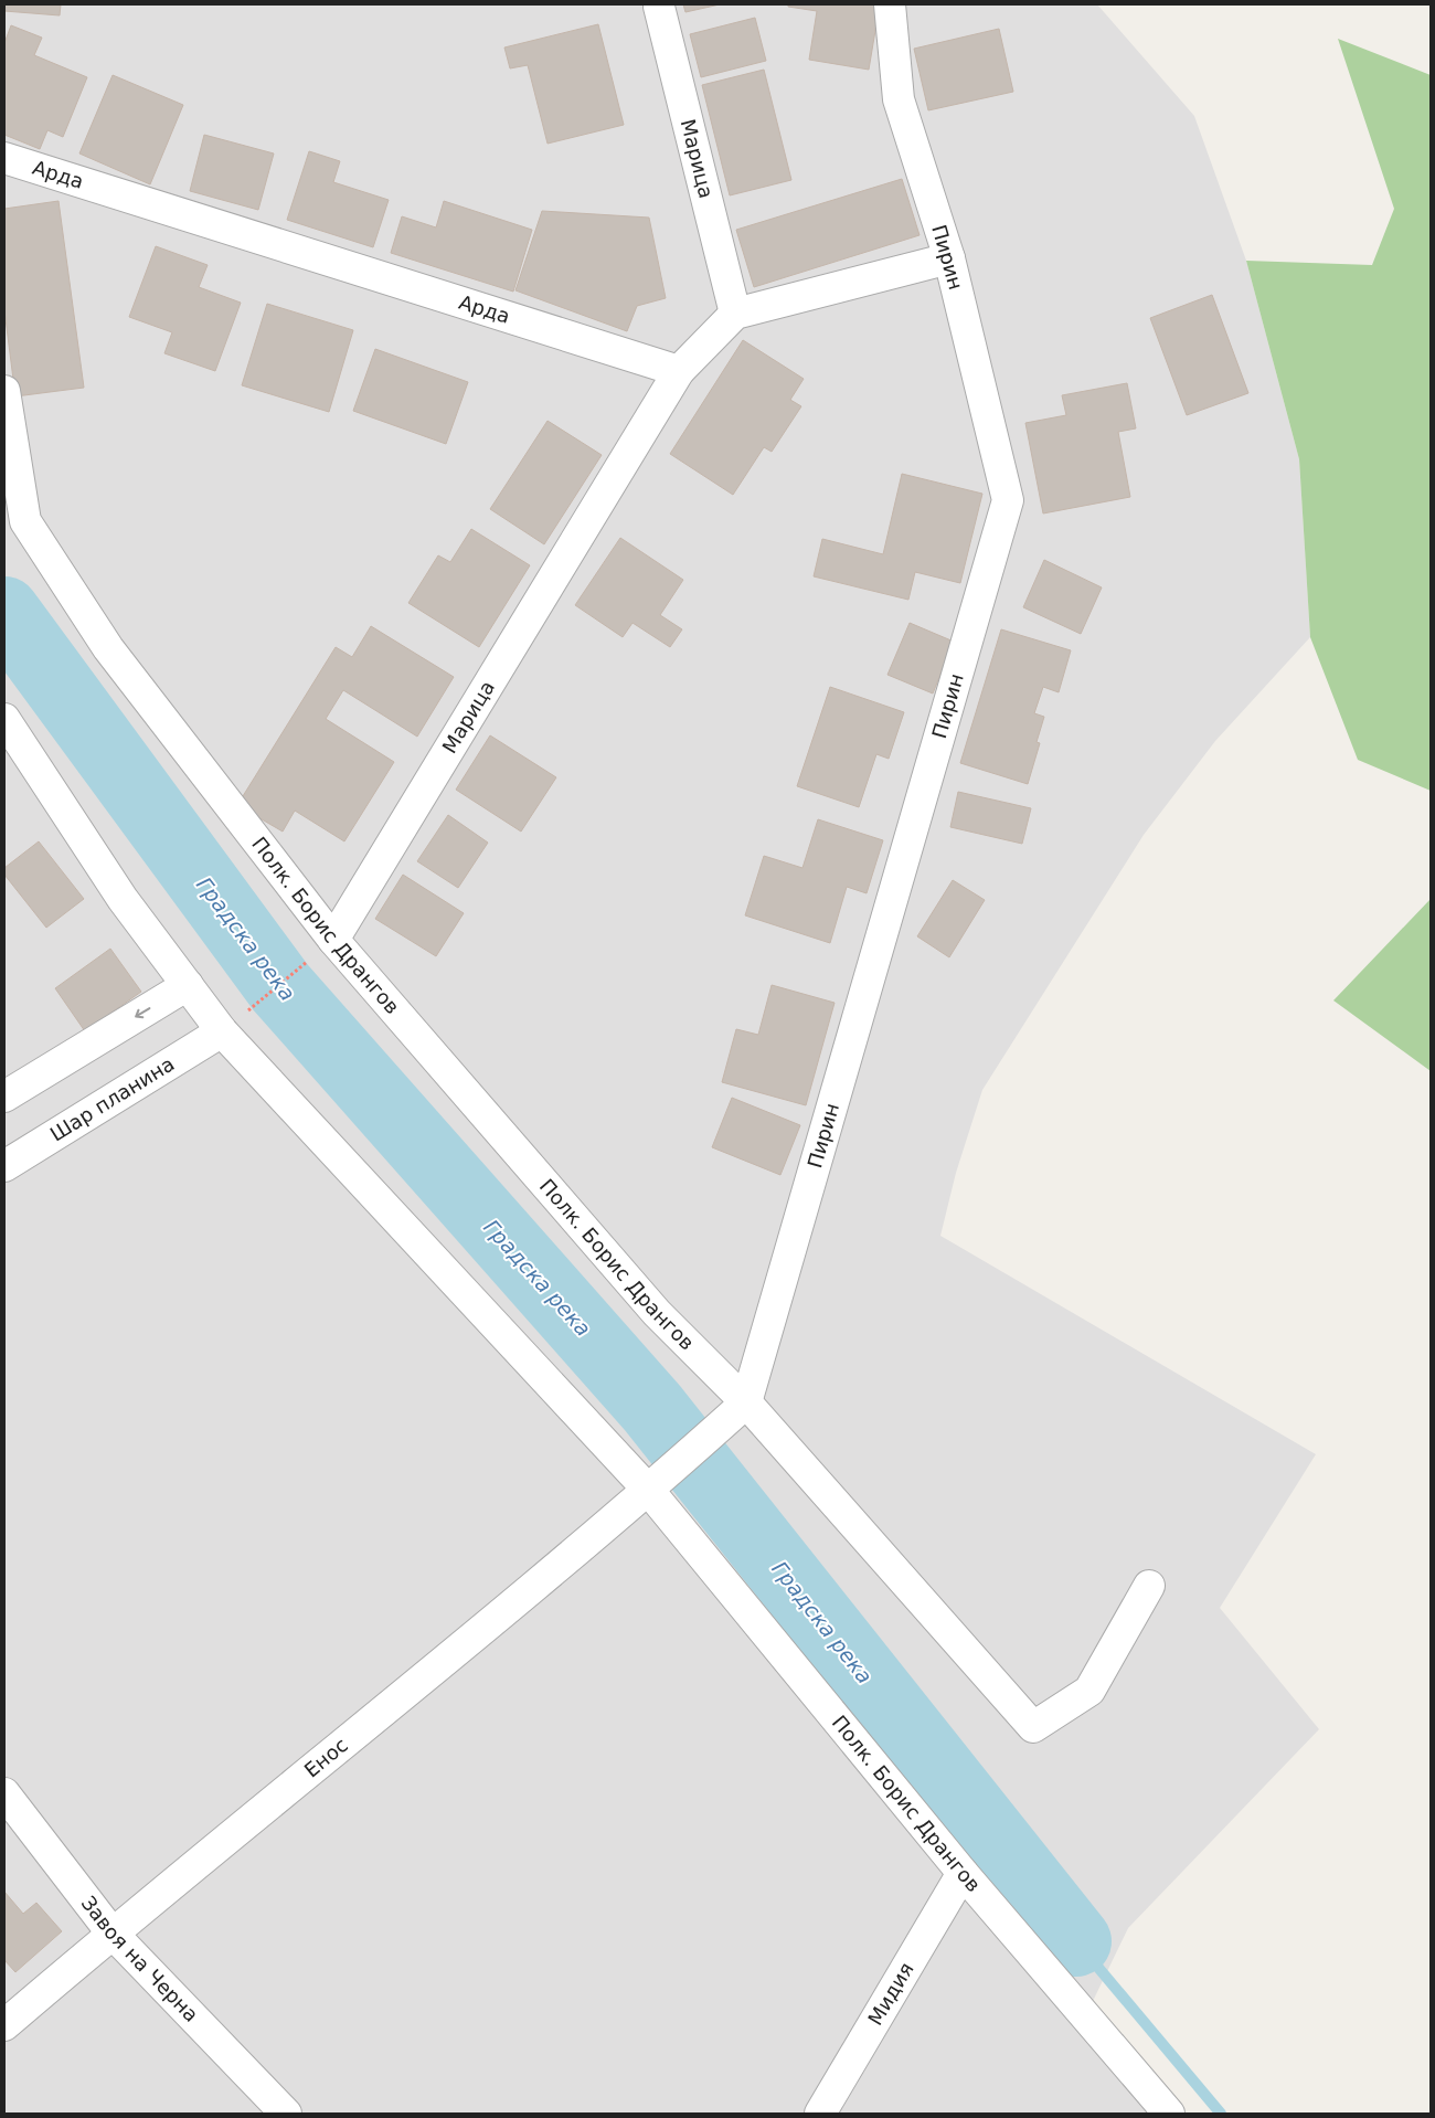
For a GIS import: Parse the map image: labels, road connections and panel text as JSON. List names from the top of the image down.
{
  "streets": {
    "street": [
      "Марица",
      "Арда",
      "Пирин",
      "Полк. Борис Дрангов",
      "Шар планина",
      "Енос",
      "Завоя на Черна",
      "Мидия"
    ]
  },
  "crossings": [
    ["Марица", "Арда"],
    ["Марица", "Полк. Борис Дрангов"],
    ["Пирин", "Полк. Борис Дрангов"],
    ["Полк. Борис Дрангов", "Шар планина"],
    ["Полк. Борис Дрангов", "Енос"],
    ["Полк. Борис Дрангов", "Мидия"],
    ["Енос", "Завоя на Черна"]
  ],
  "water": ["Градска река"]
}
